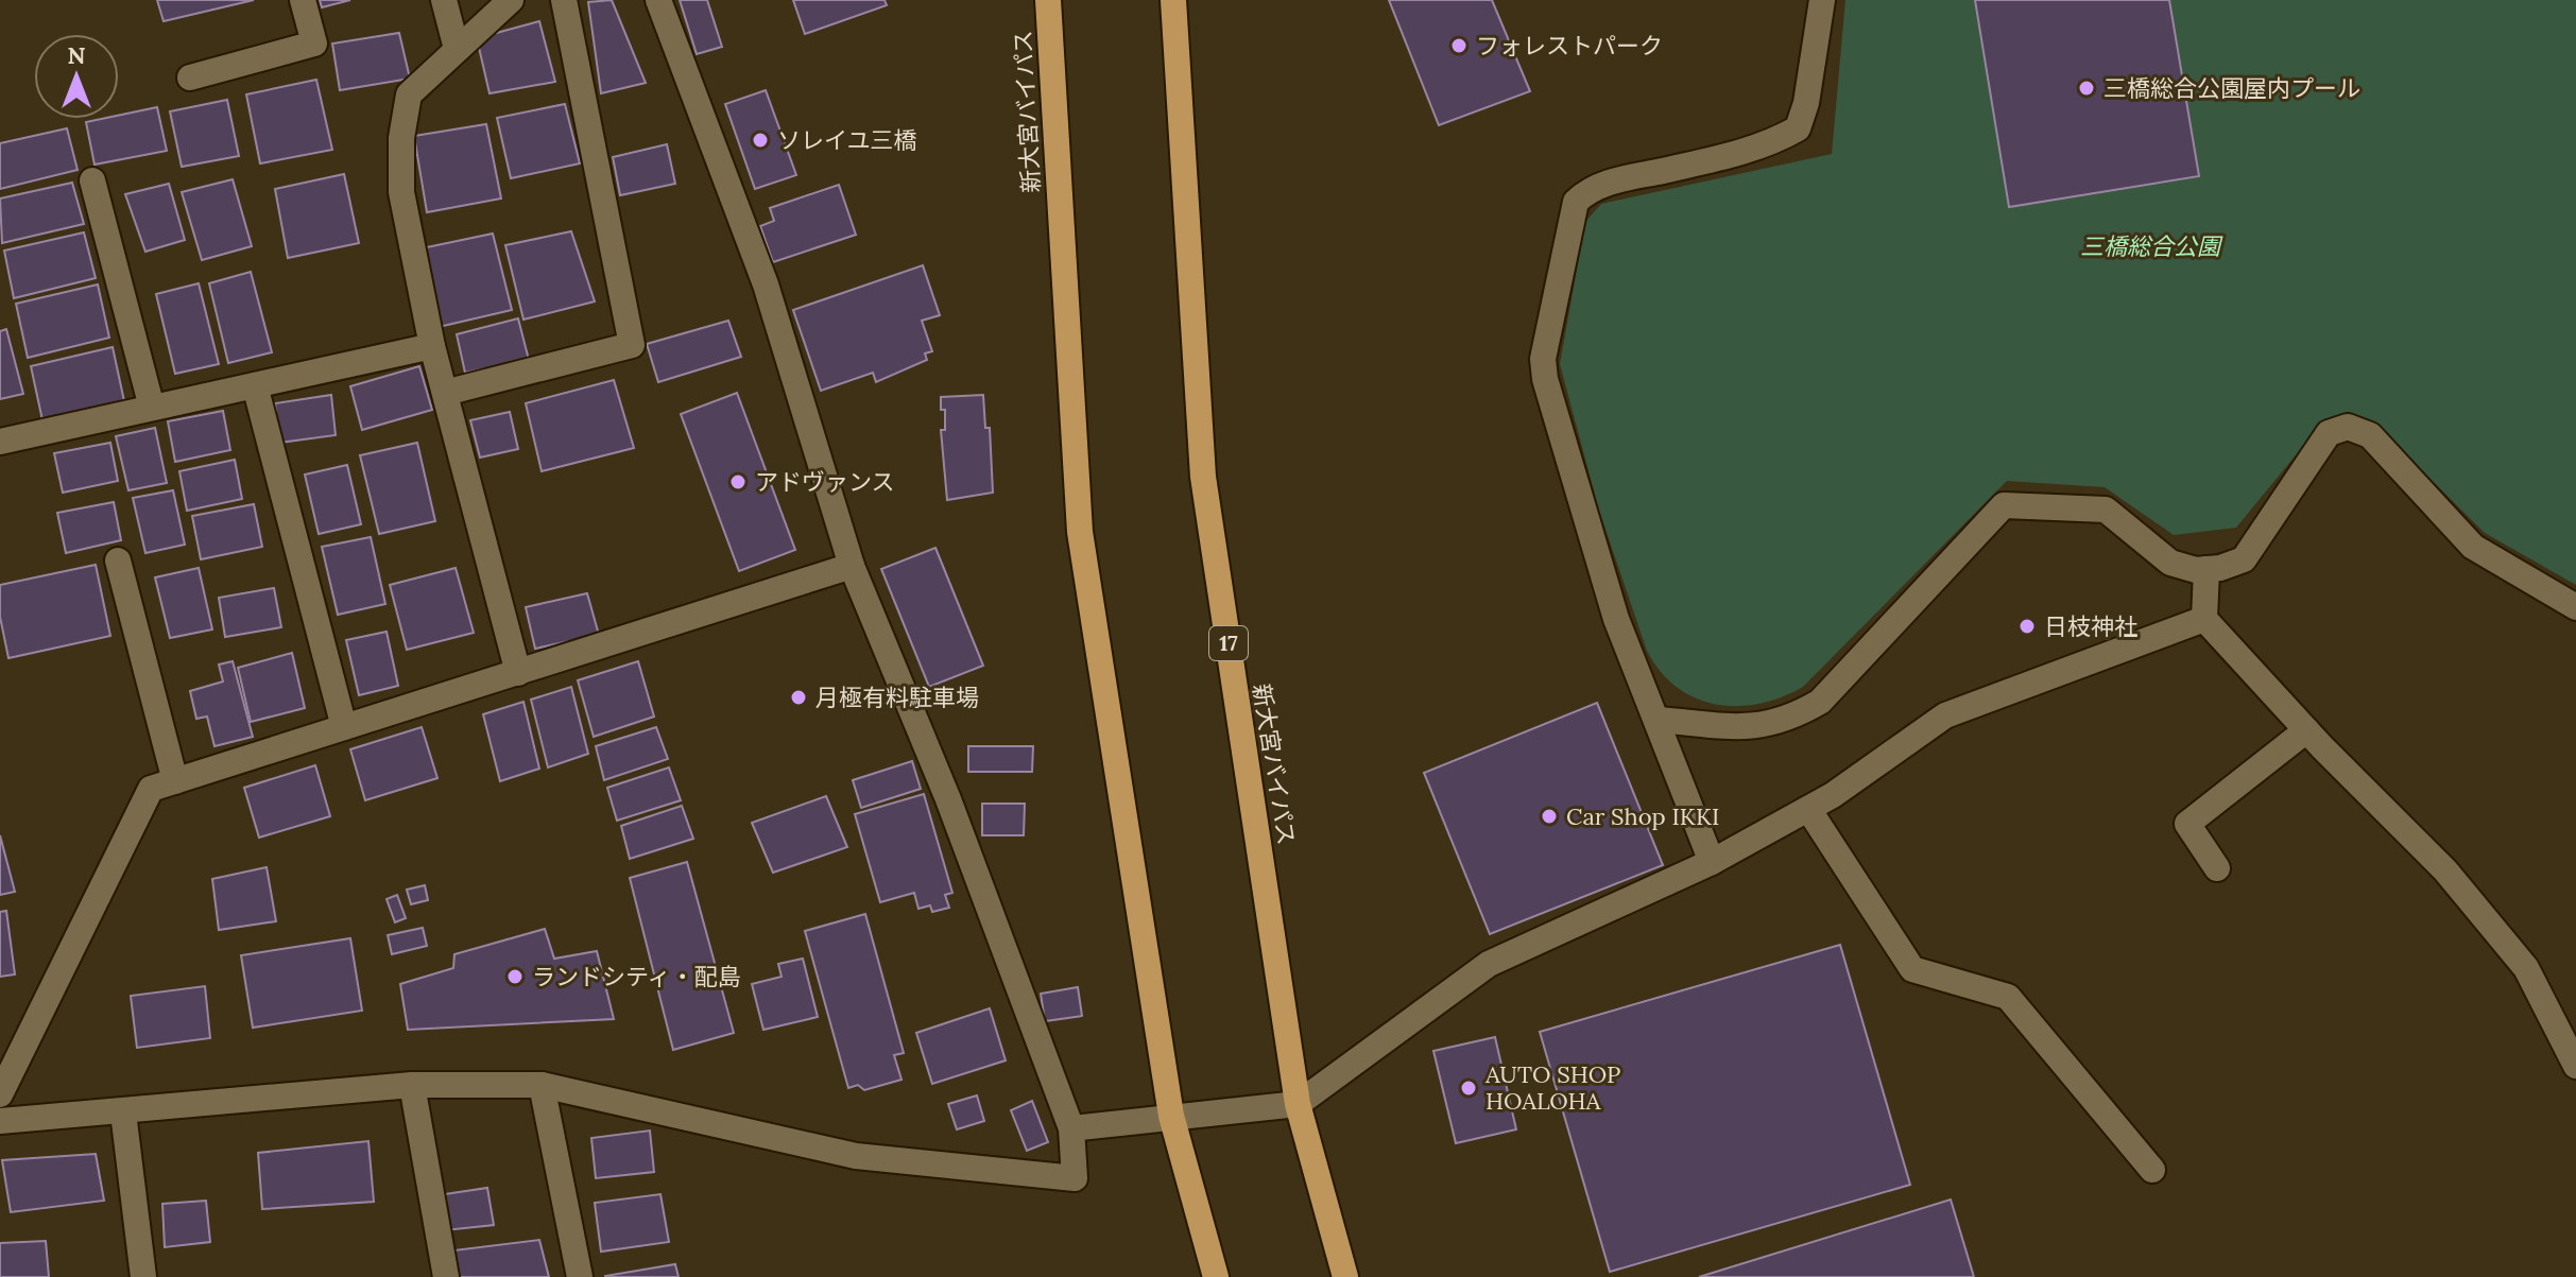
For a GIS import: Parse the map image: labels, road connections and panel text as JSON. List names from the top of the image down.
{
  "streets": {
    "highway": ["新大宮バイパス", "17"]
  },
  "parks": ["三橋総合公園"],
  "places": [
    "フォレストパーク",
    "三橋総合公園屋内プール",
    "ソレイユ三橋",
    "アドヴァンス",
    "日枝神社",
    "月極有料駐車場",
    "Car Shop IKKI",
    "ランドシティ・配島",
    "AUTO SHOP HOALOHA"
  ],
  "north": "top"
}
